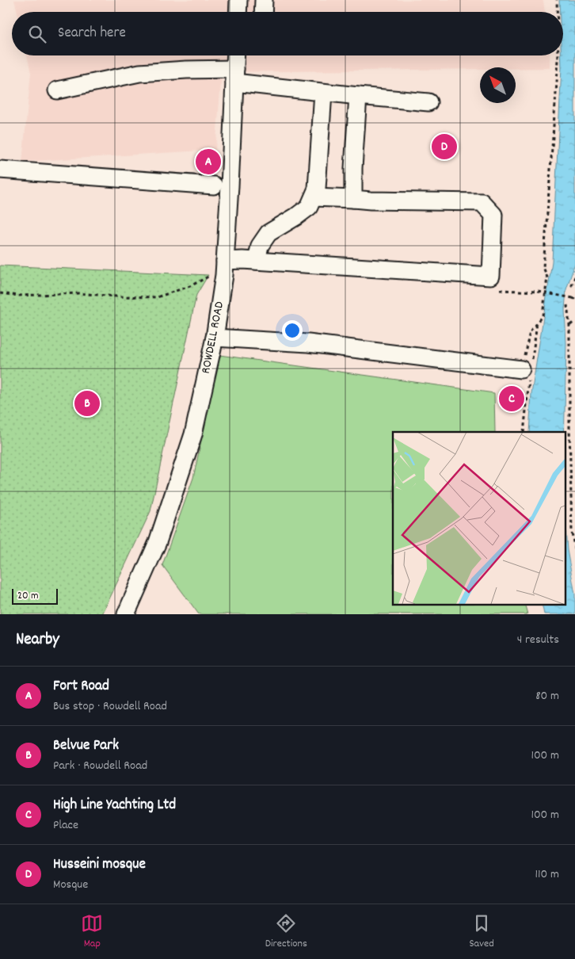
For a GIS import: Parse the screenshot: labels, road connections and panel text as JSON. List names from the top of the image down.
{
  "streets": {
    "street": ["ROWDELL ROAD"]
  },
  "scale_bar": "20 m",
  "north": "top left",
  "page": {
    "search": "Search here",
    "pins": [
      "D",
      "A",
      "C",
      "B"
    ],
    "scale": "20 m",
    "heading": ["Nearby", "4 results"],
    "list": [
      {
        "mark": "A",
        "name": "Fort Road",
        "note": "Bus stop · Rowdell Road",
        "value": "80 m"
      },
      {
        "mark": "B",
        "name": "Belvue Park",
        "note": "Park · Rowdell Road",
        "value": "100 m"
      },
      {
        "mark": "C",
        "name": "High Line Yachting Ltd",
        "note": "Place",
        "value": "100 m"
      },
      {
        "mark": "D",
        "name": "Husseini mosque",
        "note": "Mosque",
        "value": "110 m"
      }
    ],
    "nav": ["Map", "Directions", "Saved"]
  }
}
